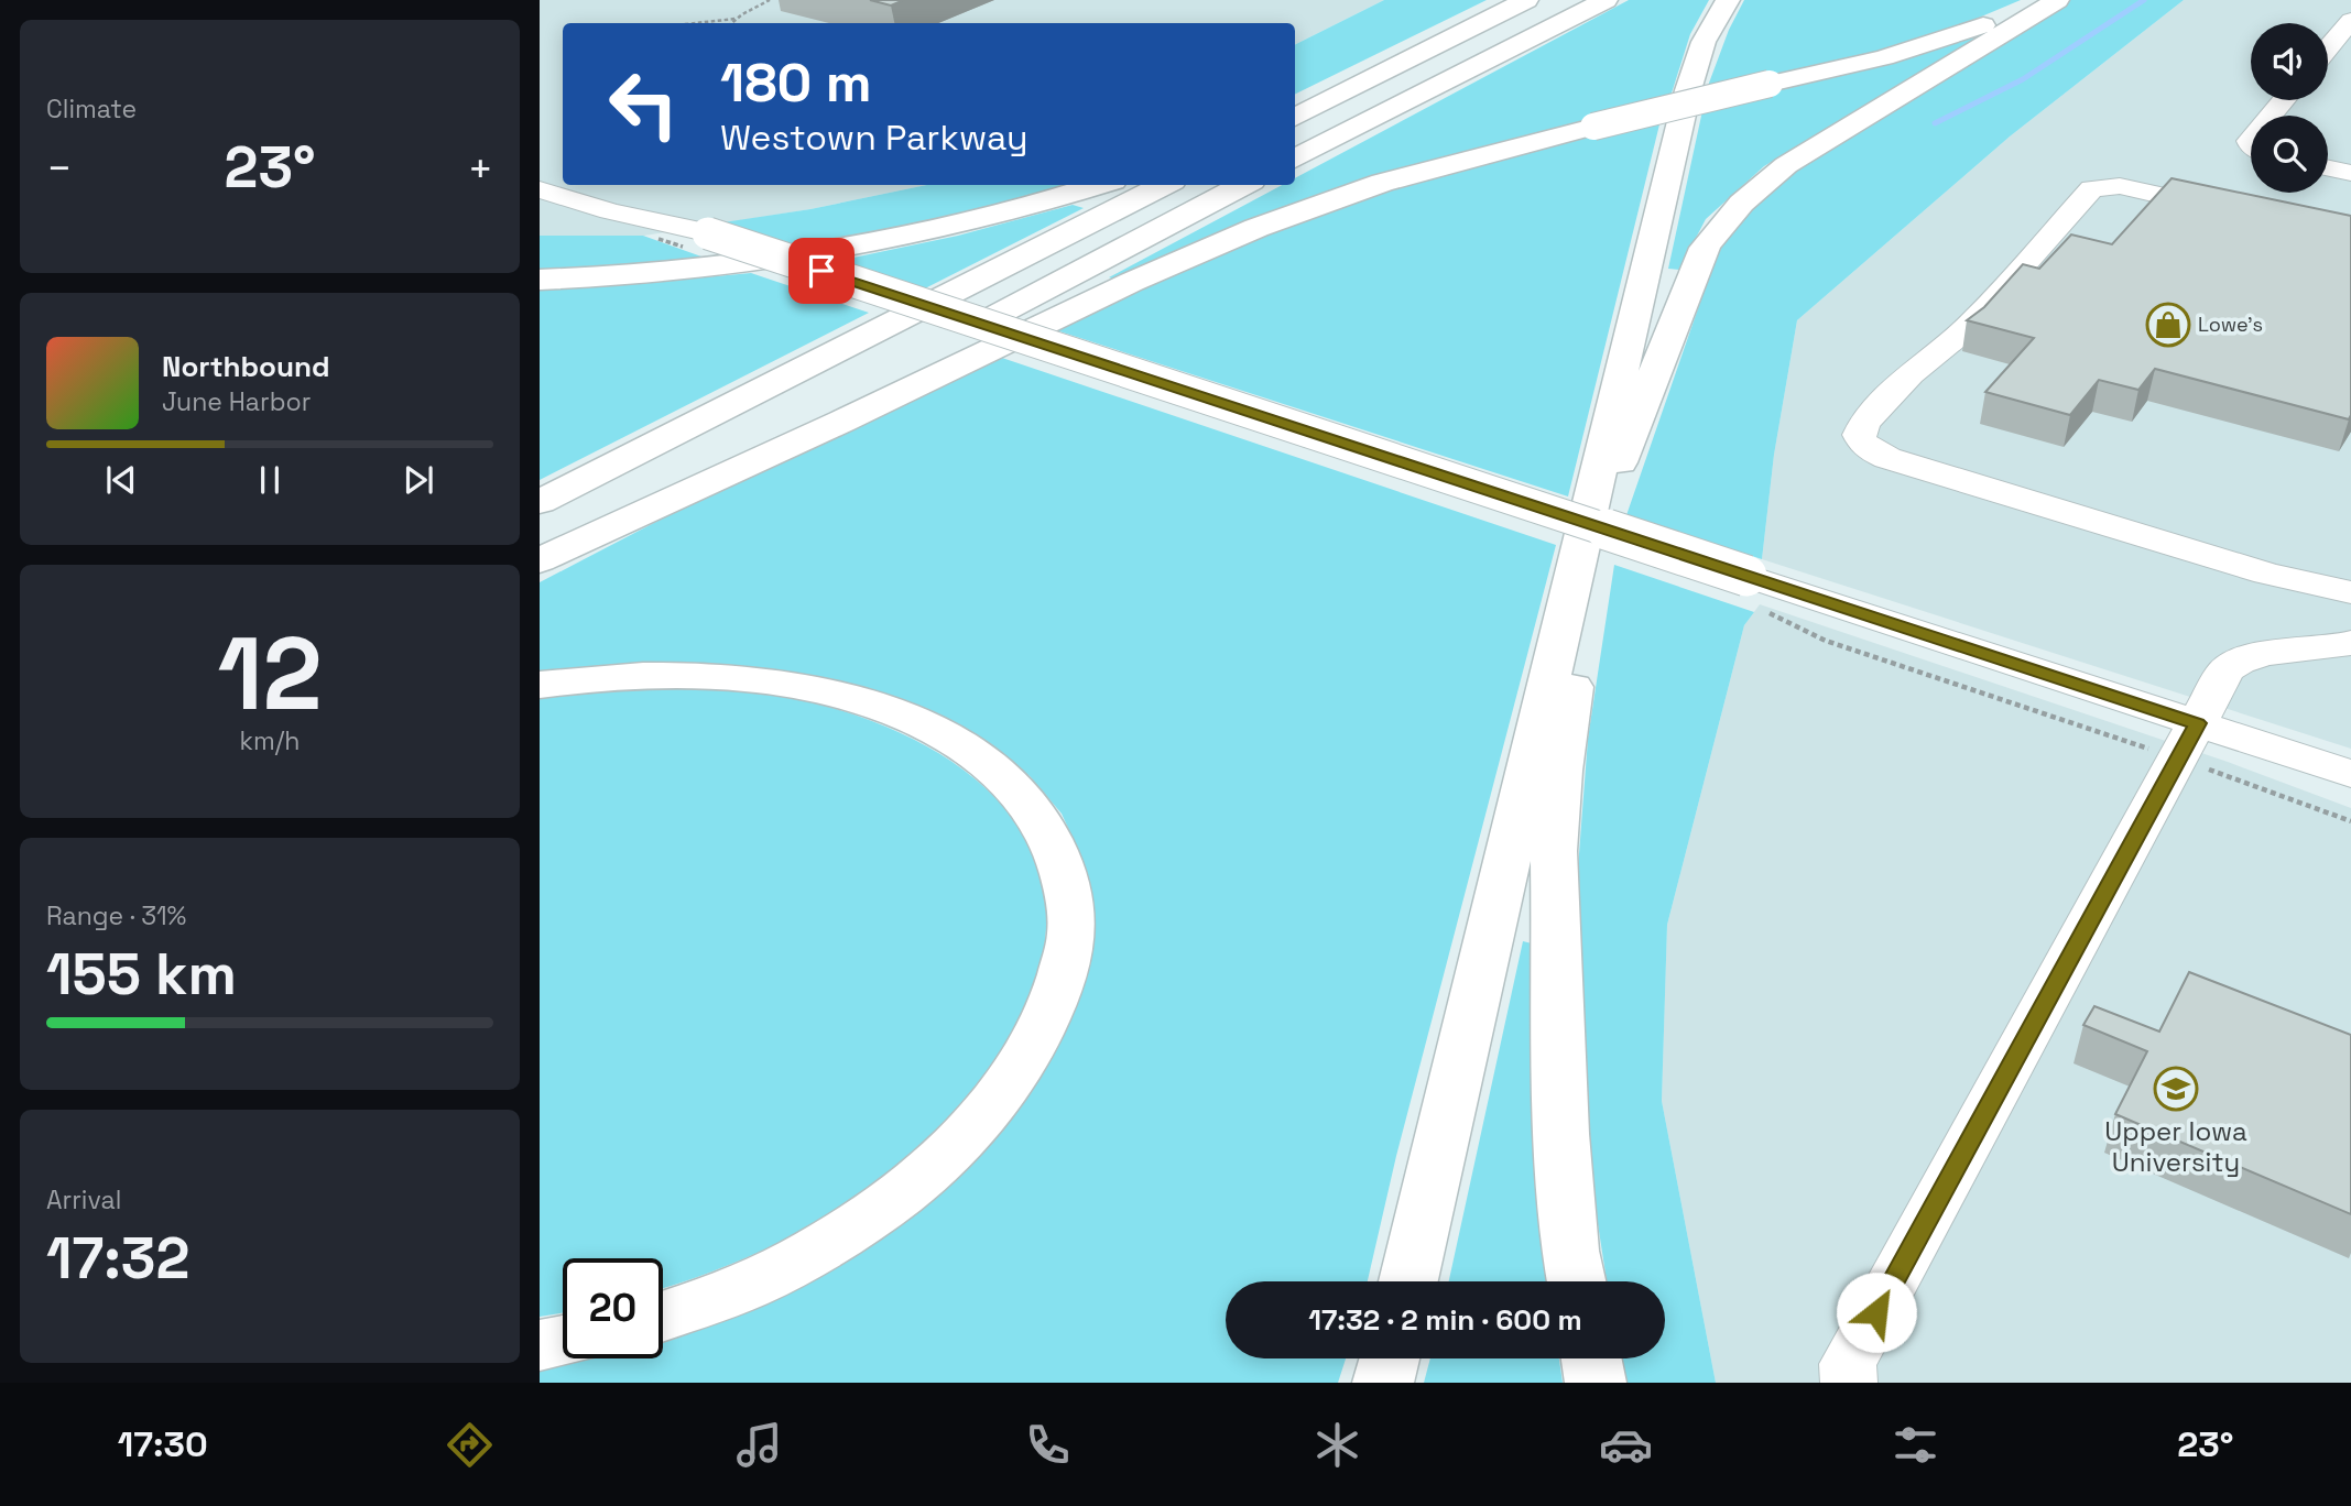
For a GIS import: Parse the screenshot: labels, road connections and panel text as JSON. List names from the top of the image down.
{
  "places": {
    "shop": ["Lowe's"],
    "school or university": ["Upper Iowa University"]
  },
  "page": {
    "tile": [
      "Climate",
      ["12", "km/h"],
      ["Range · 31%", "155 km"],
      ["Arrival", "17:32"]
    ],
    "turn": ["180 m", "Westown Parkway"],
    "heat": ["−", "23°", "+"],
    "song": ["Northbound", "June Harbor"],
    "limit": "20",
    "trip": "17:32 · 2 min · 600 m",
    "tabs": ["17:30", "23°"]
  }
}
